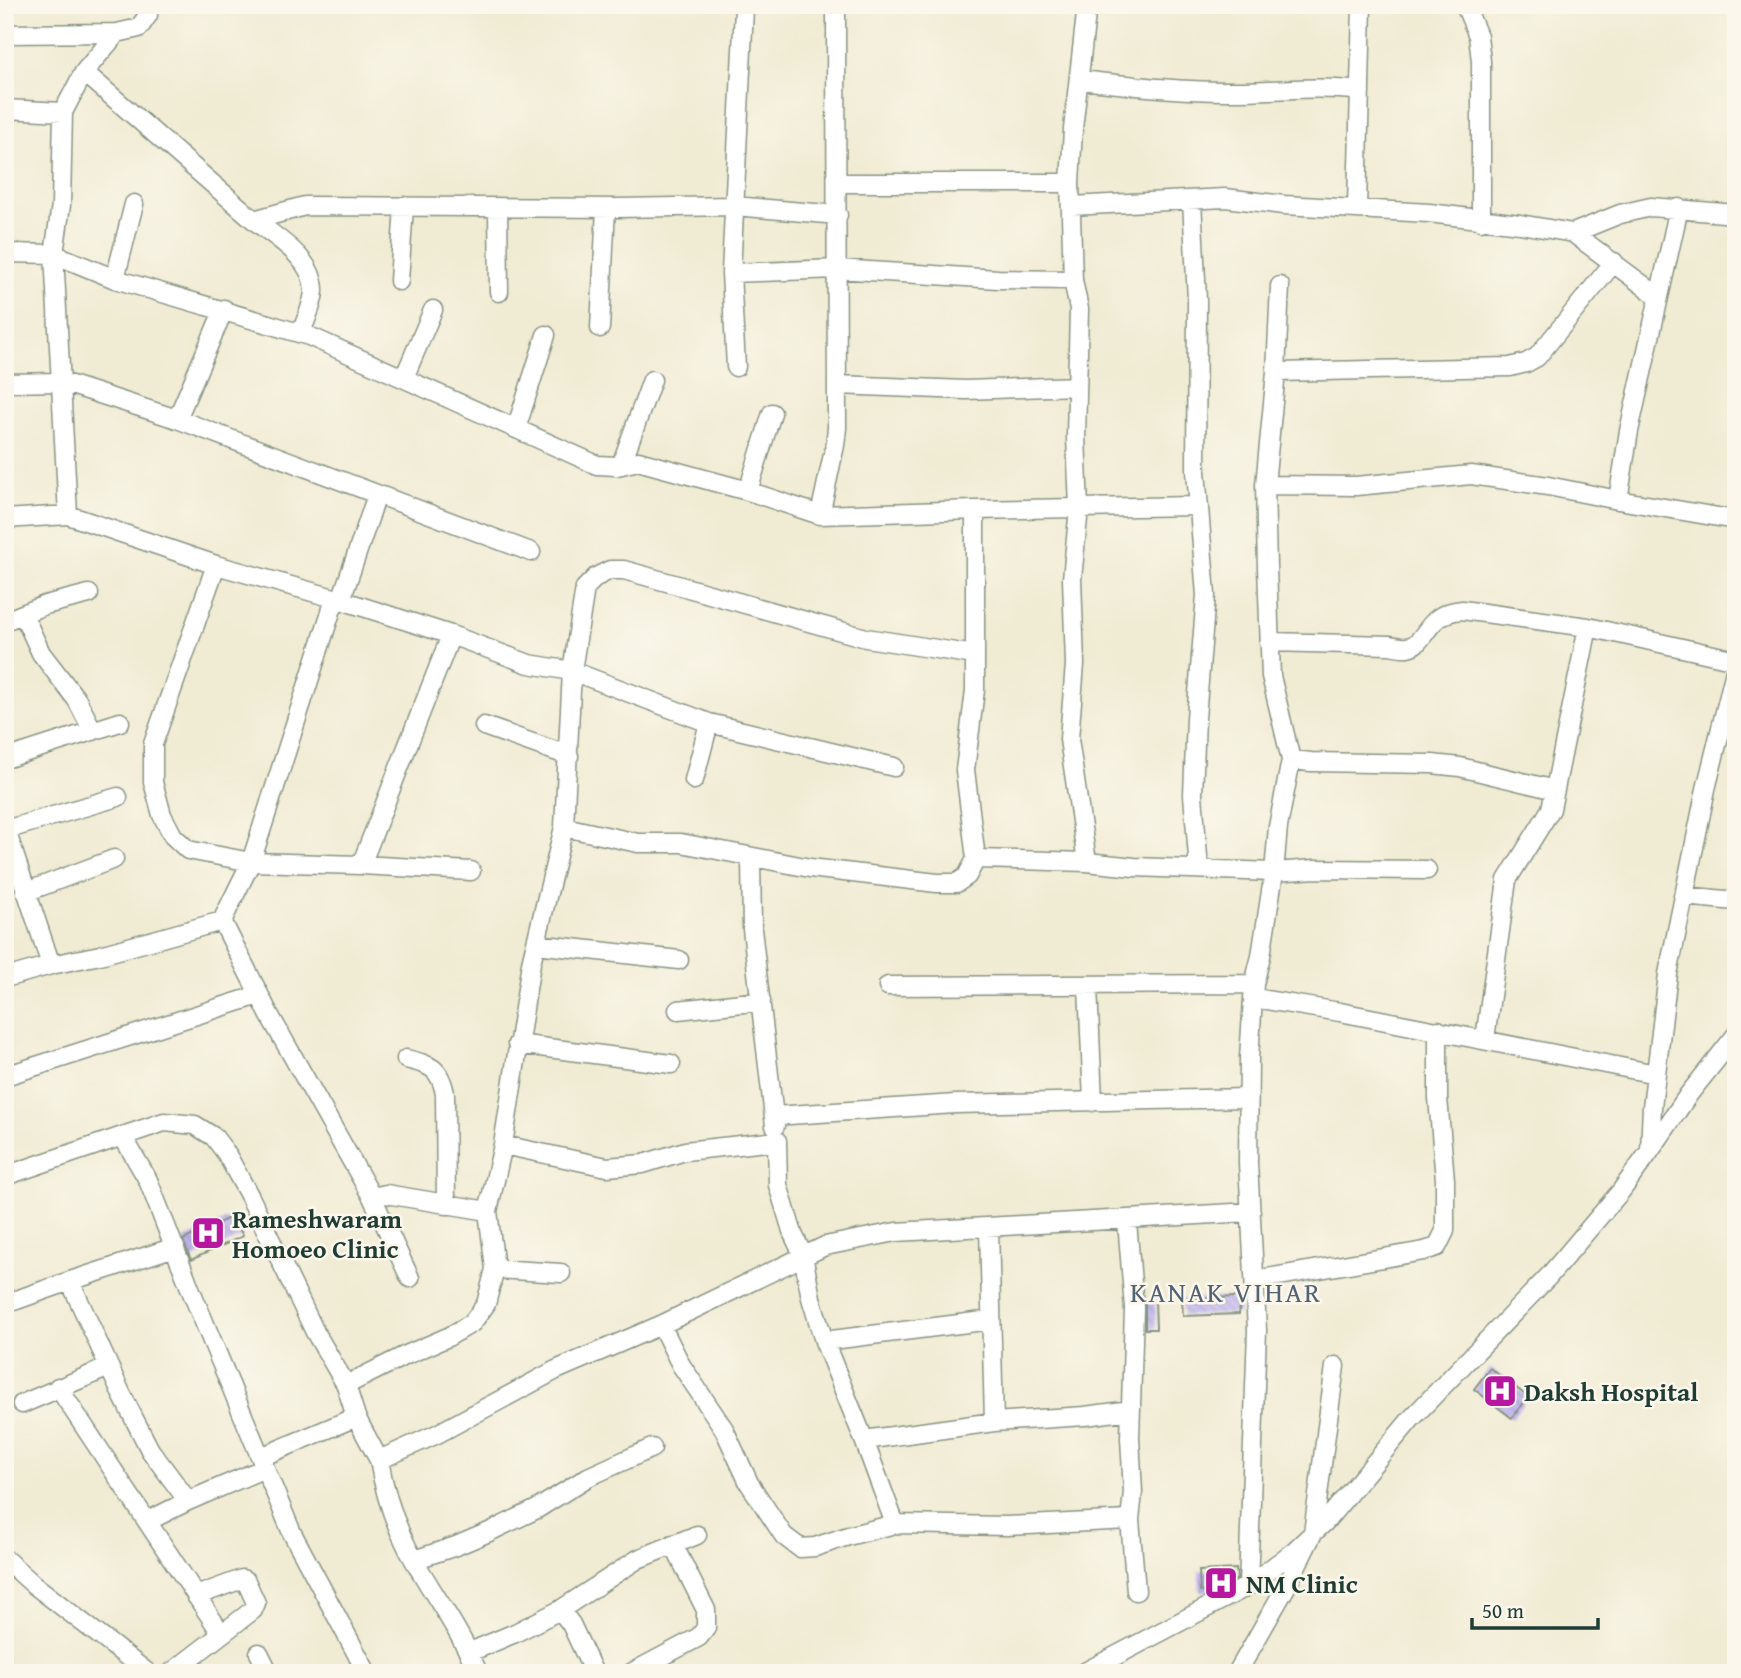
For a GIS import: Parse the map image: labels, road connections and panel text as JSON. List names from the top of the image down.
{
  "districts": ["KANAK VIHAR"],
  "places": {
    "hospital": ["Rameshwaram Homoeo Clinic", "Daksh Hospital", "NM Clinic"]
  },
  "scale_bar": "50 m"
}
